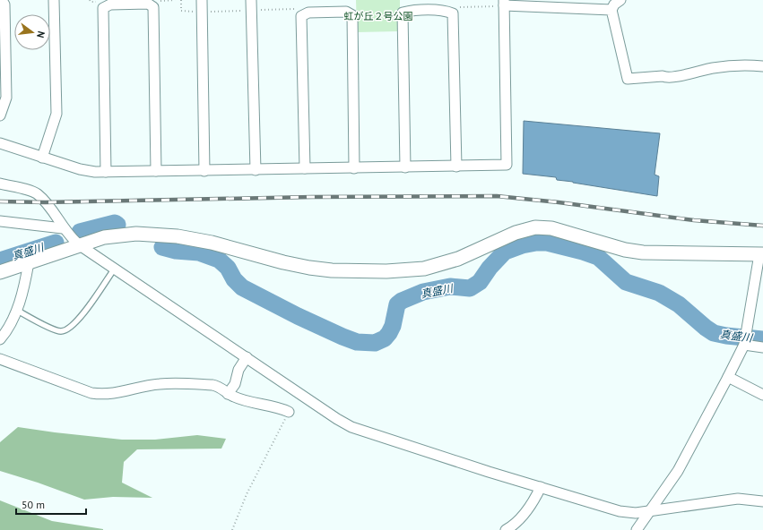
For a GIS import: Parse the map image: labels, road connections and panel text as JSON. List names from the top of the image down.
{
  "water": ["真盛川"],
  "parks": ["虹が丘２号公園"],
  "scale_bar": "50 m",
  "north": "right"
}
